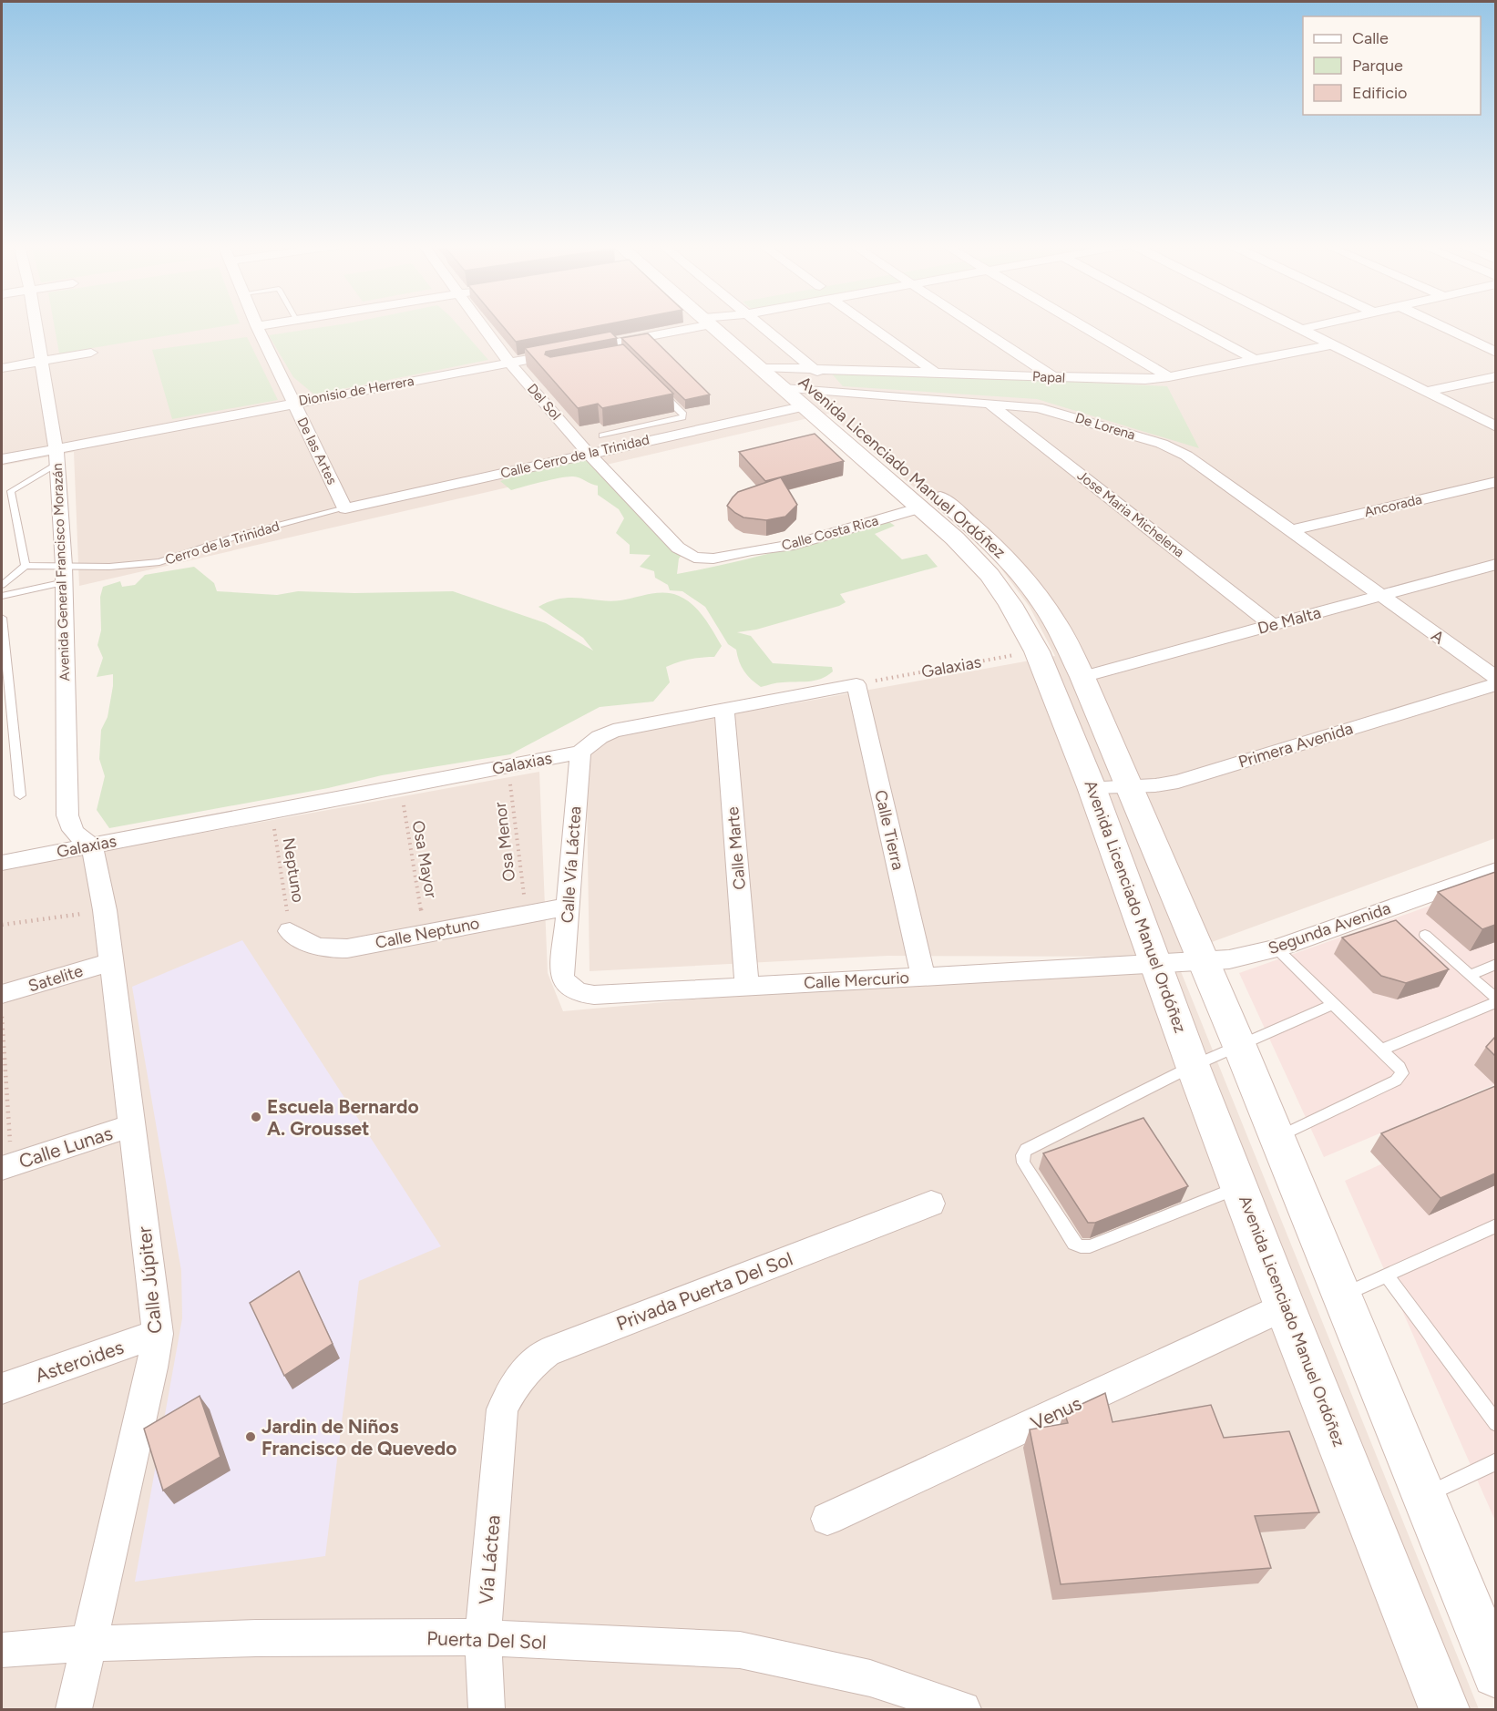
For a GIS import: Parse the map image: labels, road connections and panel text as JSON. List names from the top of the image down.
{
  "streets": {
    "main road": ["Avenida Licenciado Manuel Ordóñez"],
    "street": [
      "Papal",
      "Dionisio de Herrera",
      "Del Sol",
      "De Lorena",
      "De las Artes",
      "Calle Cerro de la Trinidad",
      "Ancorada",
      "Jose Maria Michelena",
      "Calle Costa Rica",
      "Avenida General Francisco Morazán",
      "De Malta",
      "A",
      "Galaxias",
      "Primera Avenida",
      "Calle Tierra",
      "Calle Marte",
      "Calle Vía Láctea",
      "Segunda Avenida",
      "Calle Neptuno",
      "Satelite",
      "Calle Mercurio",
      "Calle Lunas",
      "Calle Júpiter",
      "Privada Puerta Del Sol",
      "Asteroides",
      "Venus",
      "Vía Láctea",
      "Puerta Del Sol"
    ],
    "lane": ["Cerro de la Trinidad"],
    "path": ["Osa Menor", "Osa Mayor", "Neptuno"]
  },
  "crossings": [
    ["Papal", "De Lorena"],
    ["Papal", "Calle Cerro de la Trinidad"],
    ["Papal", "Avenida Licenciado Manuel Ordóñez"],
    ["Dionisio de Herrera", "Del Sol"],
    ["Dionisio de Herrera", "De las Artes"],
    ["Dionisio de Herrera", "Avenida General Francisco Morazán"],
    ["Del Sol", "Calle Cerro de la Trinidad"],
    ["Del Sol", "Calle Costa Rica"],
    ["De Lorena", "Calle Cerro de la Trinidad"],
    ["De Lorena", "Avenida Licenciado Manuel Ordóñez"],
    ["De Lorena", "Ancorada"],
    ["De Lorena", "Jose Maria Michelena"],
    ["De Lorena", "De Malta"],
    ["De Lorena", "A"],
    ["De las Artes", "Calle Cerro de la Trinidad"],
    ["De las Artes", "Cerro de la Trinidad"],
    ["Calle Cerro de la Trinidad", "Avenida Licenciado Manuel Ordóñez"],
    ["Calle Cerro de la Trinidad", "Cerro de la Trinidad"],
    ["Avenida Licenciado Manuel Ordóñez", "Calle Costa Rica"],
    ["Avenida Licenciado Manuel Ordóñez", "De Malta"],
    ["Avenida Licenciado Manuel Ordóñez", "Galaxias"],
    ["Avenida Licenciado Manuel Ordóñez", "Primera Avenida"],
    ["Avenida Licenciado Manuel Ordóñez", "Segunda Avenida"],
    ["Avenida Licenciado Manuel Ordóñez", "Calle Mercurio"],
    ["Avenida Licenciado Manuel Ordóñez", "Venus"],
    ["Jose Maria Michelena", "De Malta"],
    ["Cerro de la Trinidad", "Avenida General Francisco Morazán"],
    ["Avenida General Francisco Morazán", "Galaxias"],
    ["Avenida General Francisco Morazán", "Calle Júpiter"],
    ["De Malta", "A"],
    ["Galaxias", "Calle Tierra"],
    ["Galaxias", "Osa Menor"],
    ["Galaxias", "Calle Marte"],
    ["Galaxias", "Osa Mayor"],
    ["Galaxias", "Calle Vía Láctea"],
    ["Galaxias", "Neptuno"],
    ["Galaxias", "Calle Júpiter"],
    ["Calle Tierra", "Calle Mercurio"],
    ["Osa Menor", "Calle Neptuno"],
    ["Calle Marte", "Calle Mercurio"],
    ["Osa Mayor", "Calle Neptuno"],
    ["Calle Vía Láctea", "Calle Neptuno"],
    ["Calle Vía Láctea", "Calle Mercurio"],
    ["Neptuno", "Calle Neptuno"],
    ["Segunda Avenida", "Calle Mercurio"],
    ["Satelite", "Calle Júpiter"],
    ["Calle Lunas", "Calle Júpiter"],
    ["Calle Júpiter", "Asteroides"],
    ["Calle Júpiter", "Puerta Del Sol"],
    ["Privada Puerta Del Sol", "Vía Láctea"],
    ["Vía Láctea", "Puerta Del Sol"]
  ],
  "places": ["Escuela Bernardo A. Grousset", "Jardin de Niños Francisco de Quevedo"],
  "legend": ["Calle", "Parque", "Edificio"]
}
